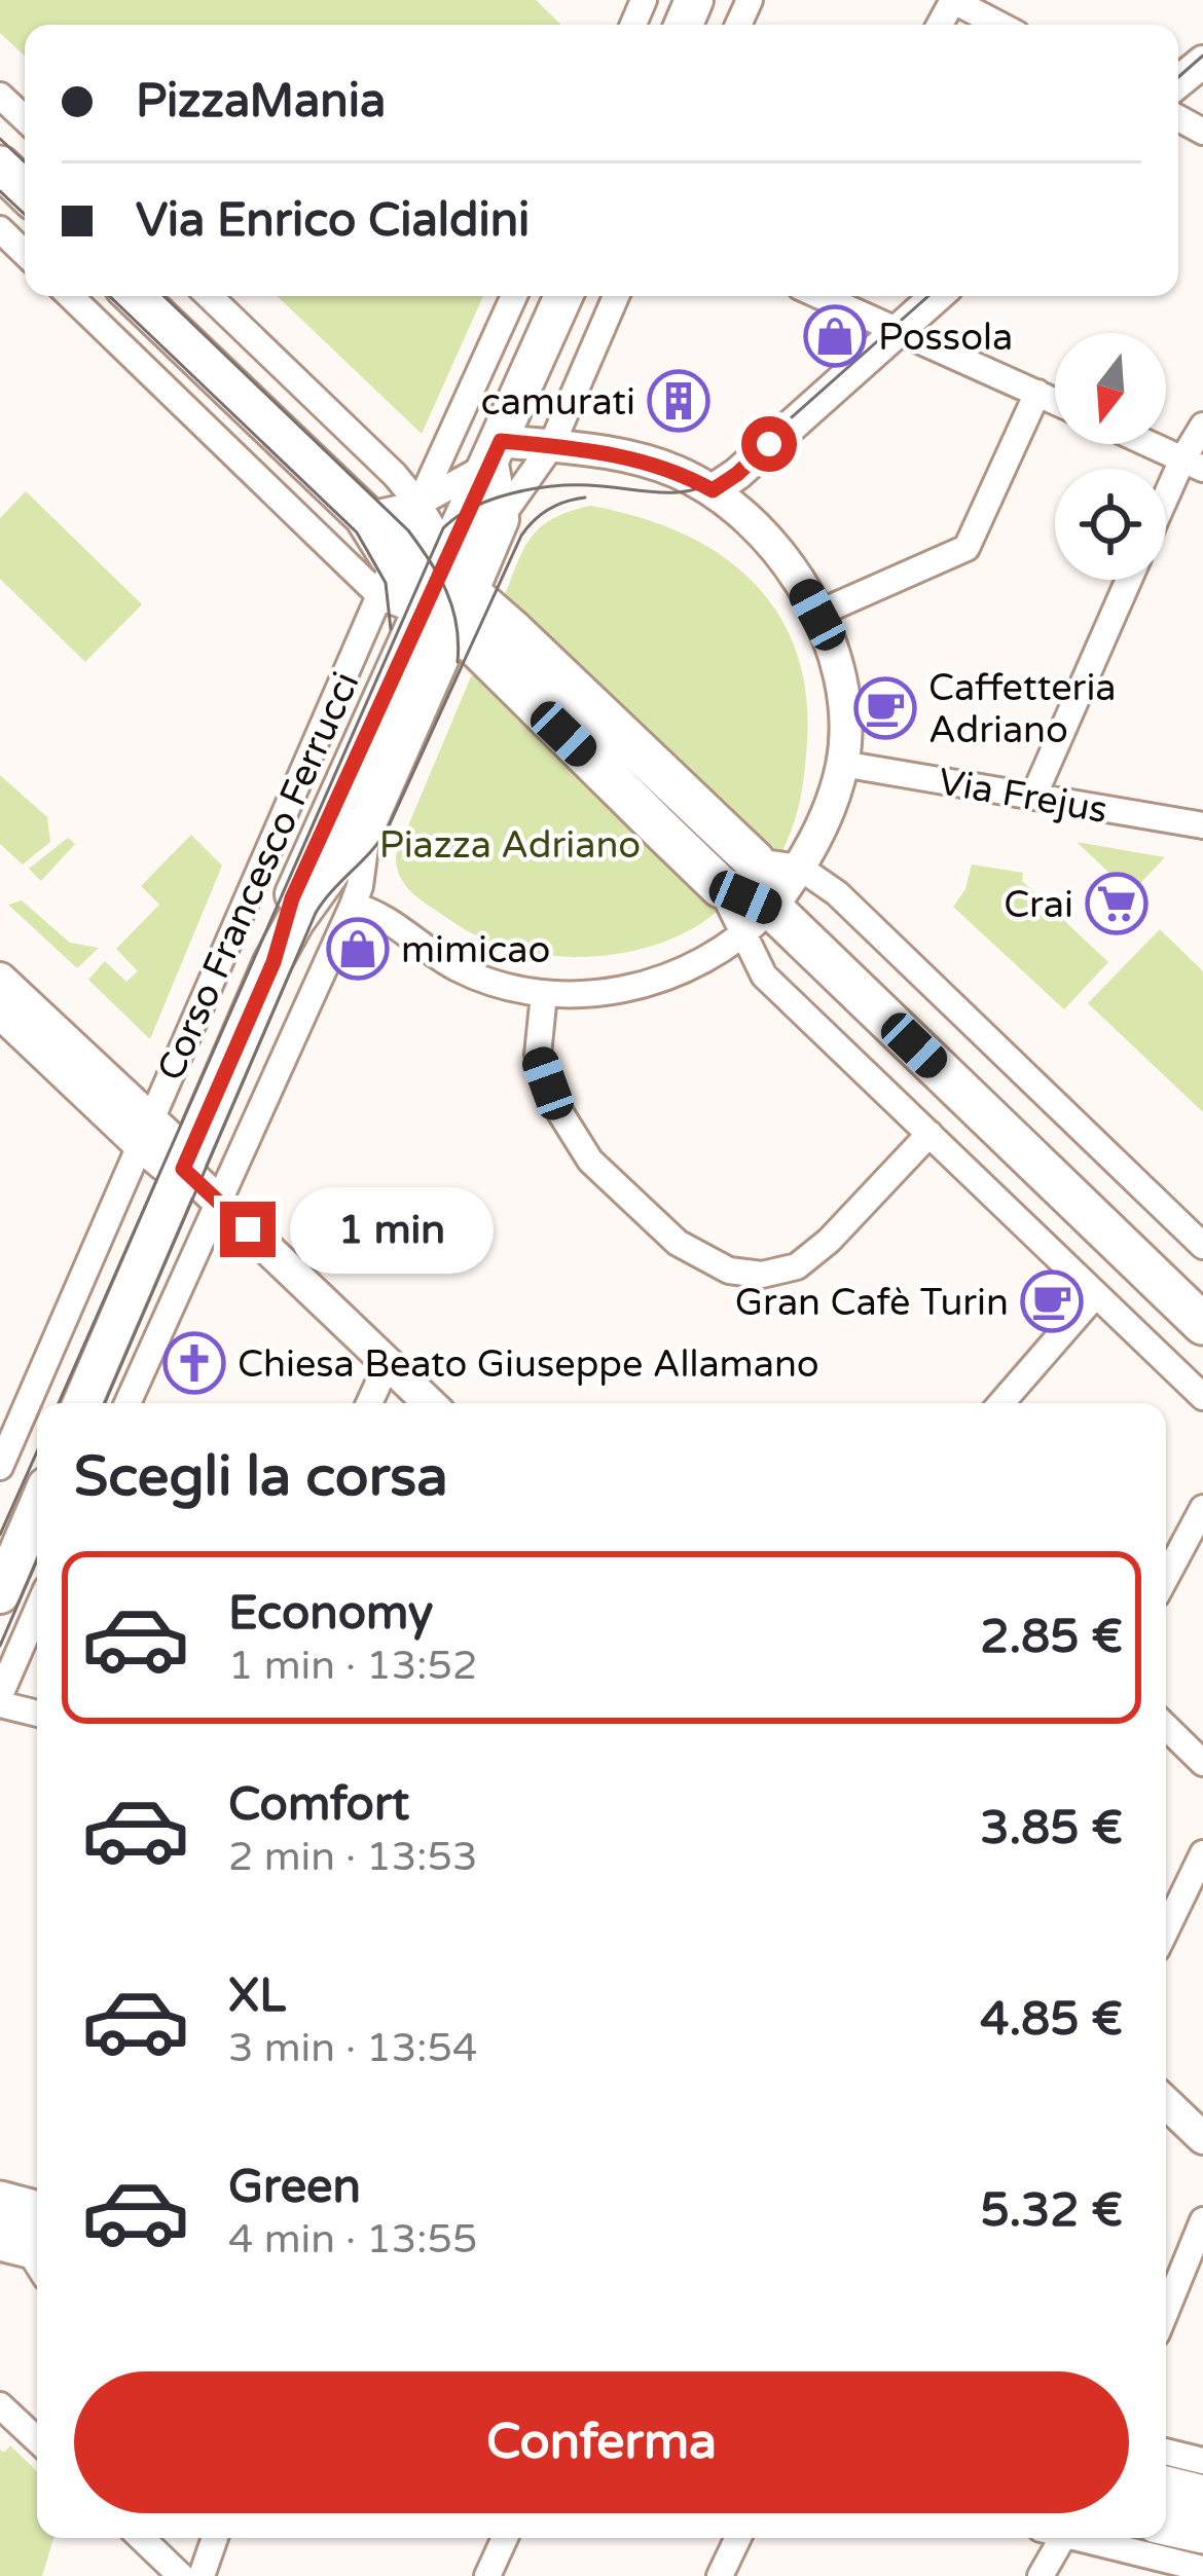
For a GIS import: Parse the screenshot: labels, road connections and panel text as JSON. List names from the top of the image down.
{
  "streets": {
    "main road": ["Corso Francesco Ferrucci"],
    "street": ["Via Frejus"]
  },
  "parks": ["Piazza Adriano"],
  "places": {
    "shop": ["Possola", "mimicao"],
    "building": ["camurati"],
    "cafe": ["Caffetteria Adriano", "Gran Cafè Turin"],
    "supermarket": ["Crai"],
    "church": ["Chiesa Beato Giuseppe Allamano"]
  },
  "north": "bottom",
  "page": {
    "banner": ["PizzaMania", "Via Enrico Cialdini"],
    "bubble": "1 min",
    "heading": "Scegli la corsa",
    "list": [
      {
        "name": "Economy",
        "note": "1 min · 13:52",
        "value": "2.85 €"
      },
      {
        "name": "Comfort",
        "note": "2 min · 13:53",
        "value": "3.85 €"
      },
      {
        "name": "XL",
        "note": "3 min · 13:54",
        "value": "4.85 €"
      },
      {
        "name": "Green",
        "note": "4 min · 13:55",
        "value": "5.32 €"
      }
    ],
    "buttons": "Conferma"
  }
}
